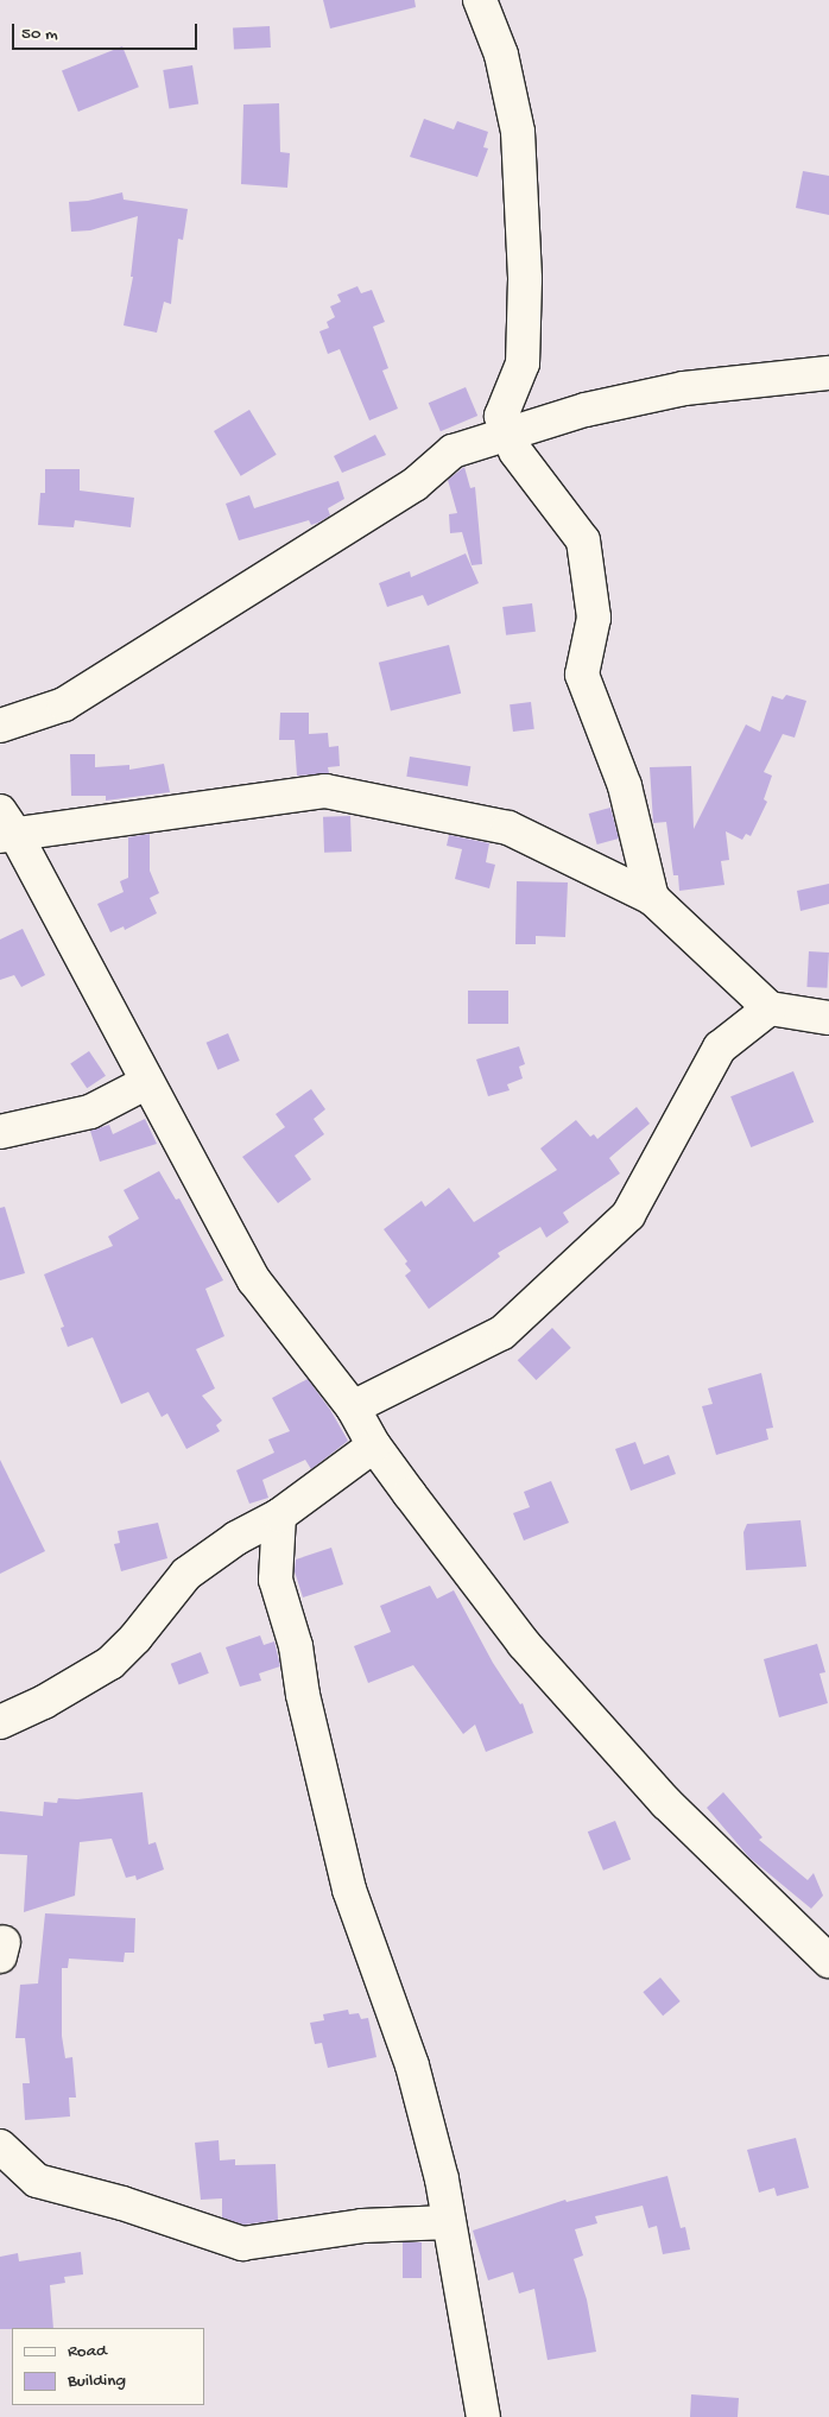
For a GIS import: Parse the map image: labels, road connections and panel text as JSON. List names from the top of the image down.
{
  "legend": ["Road", "Building"],
  "scale_bar": "50 m"
}
